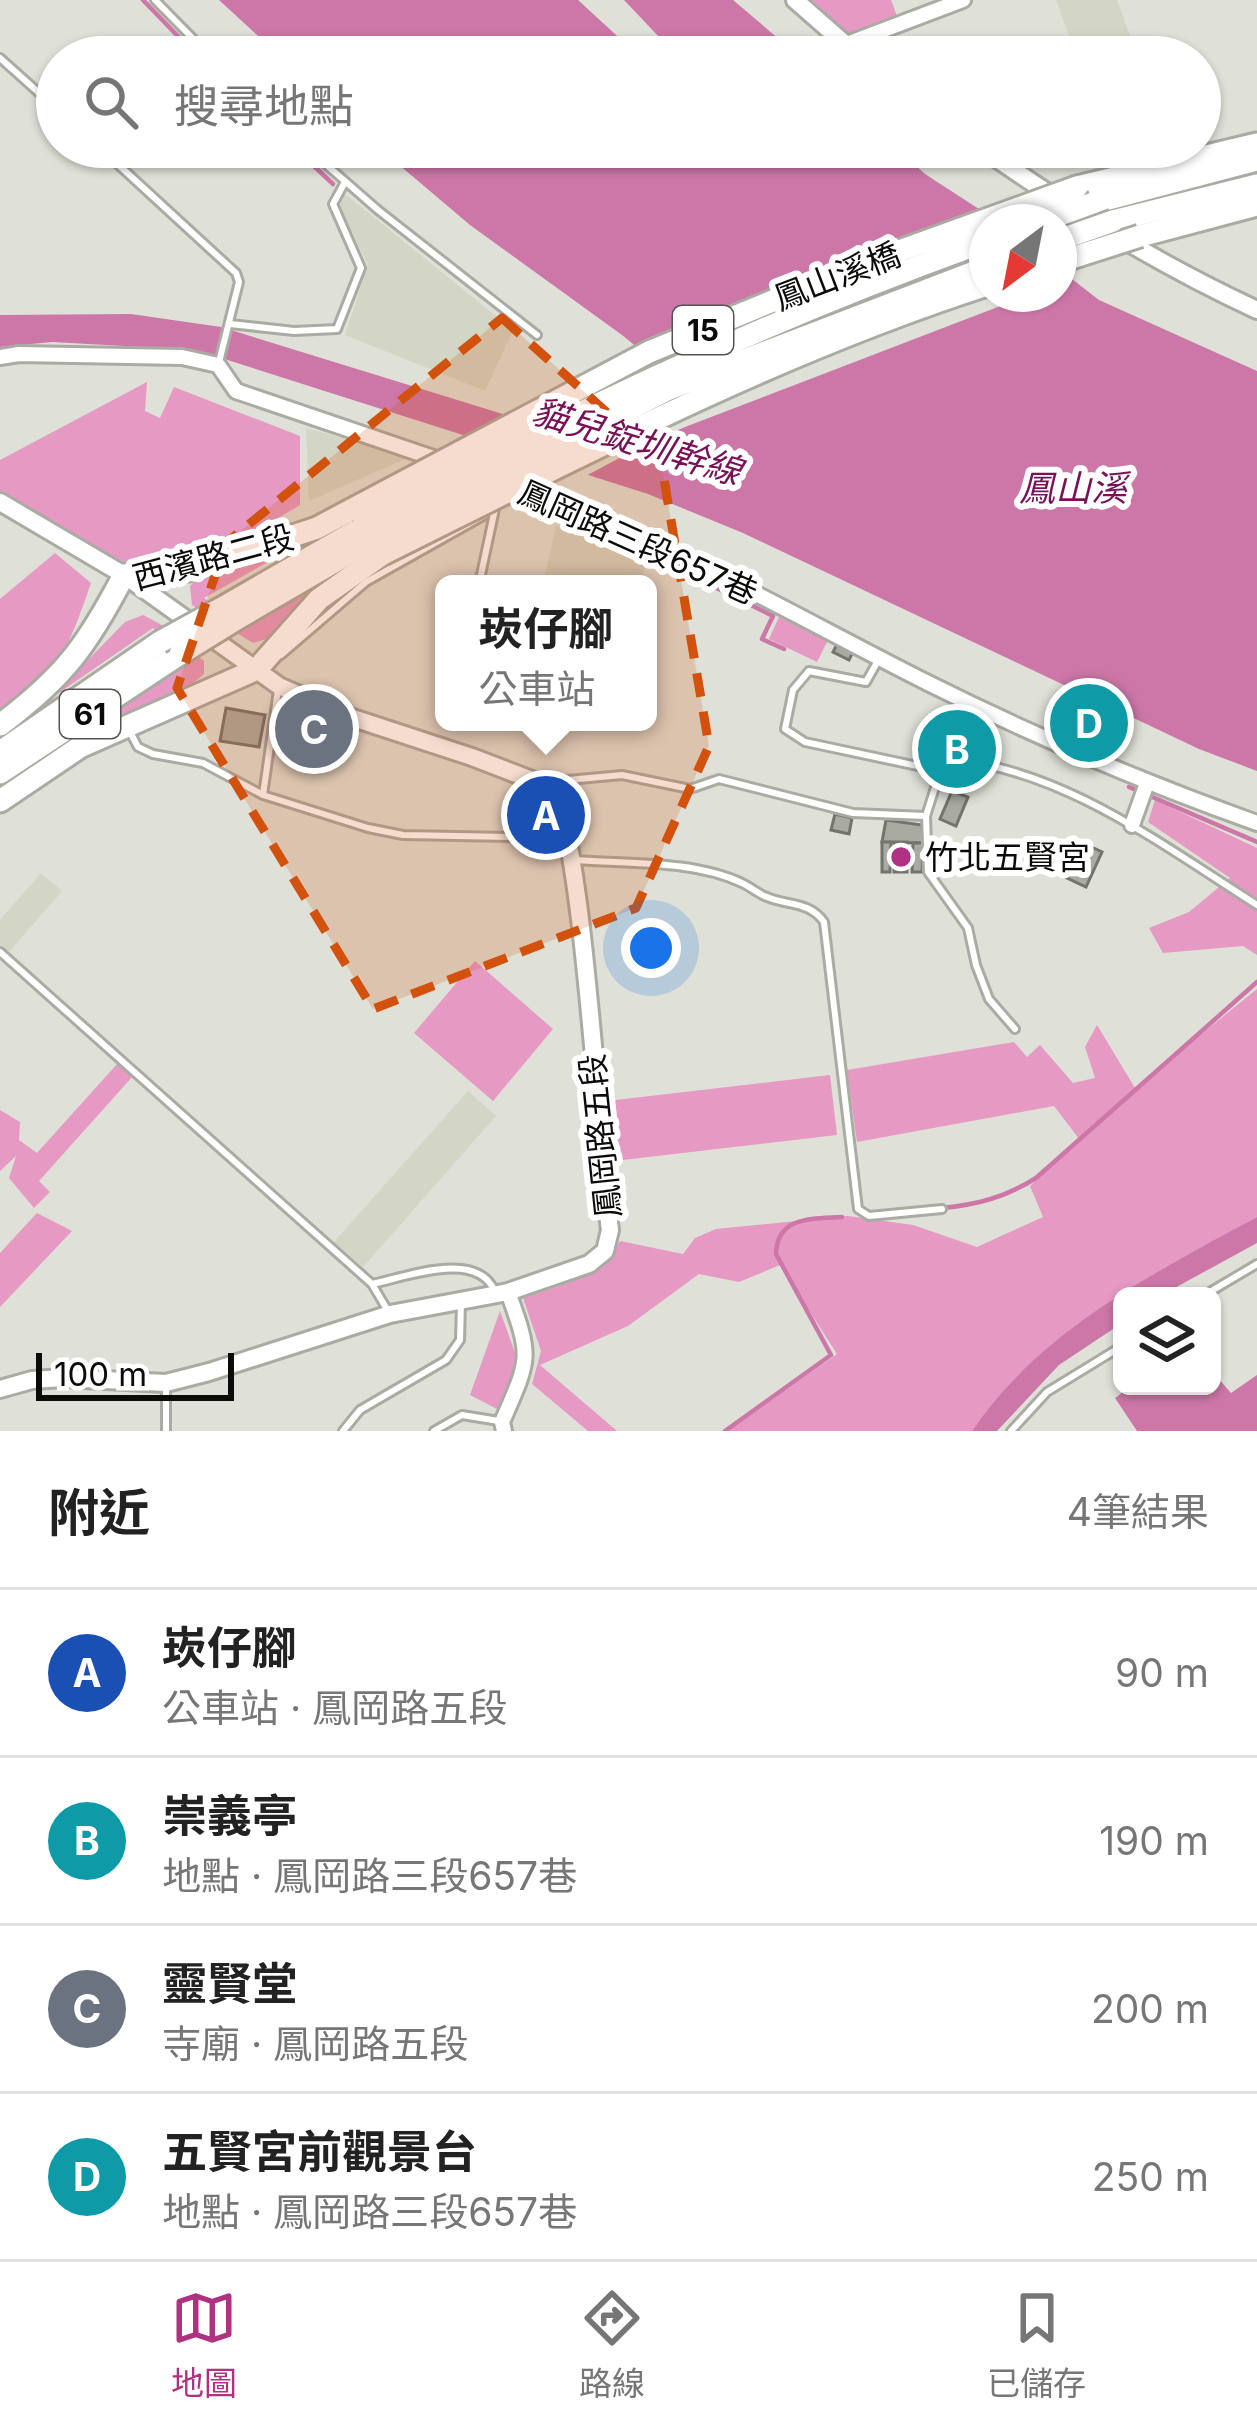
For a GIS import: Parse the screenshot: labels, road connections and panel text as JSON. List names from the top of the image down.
{
  "streets": {
    "main road": [
      "鳳山溪橋",
      "15",
      "西濱路二段",
      "61"
    ],
    "street": ["鳳岡路三段657巷", "鳳岡路五段"]
  },
  "crossings": [
    ["鳳山溪橋", "15"],
    ["鳳山溪橋", "西濱路二段"],
    ["鳳山溪橋", "61"],
    ["鳳岡路三段657巷", "西濱路二段"],
    ["西濱路二段", "61"]
  ],
  "water": ["貓兒錠圳幹線", "鳳山溪"],
  "places": ["竹北五賢宮"],
  "scale_bar": "100 m",
  "north": "bottom left",
  "page": {
    "search": "搜尋地點",
    "popup": ["崁仔腳", "公車站"],
    "pins": [
      "D",
      "C",
      "B",
      "A"
    ],
    "scale": "100 m",
    "heading": ["附近", "4筆結果"],
    "list": [
      {
        "mark": "A",
        "name": "崁仔腳",
        "note": "公車站 · 鳳岡路五段",
        "value": "90 m"
      },
      {
        "mark": "B",
        "name": "崇義亭",
        "note": "地點 · 鳳岡路三段657巷",
        "value": "190 m"
      },
      {
        "mark": "C",
        "name": "靈賢堂",
        "note": "寺廟 · 鳳岡路五段",
        "value": "200 m"
      },
      {
        "mark": "D",
        "name": "五賢宮前觀景台",
        "note": "地點 · 鳳岡路三段657巷",
        "value": "250 m"
      }
    ],
    "nav": ["地圖", "路線", "已儲存"]
  }
}
